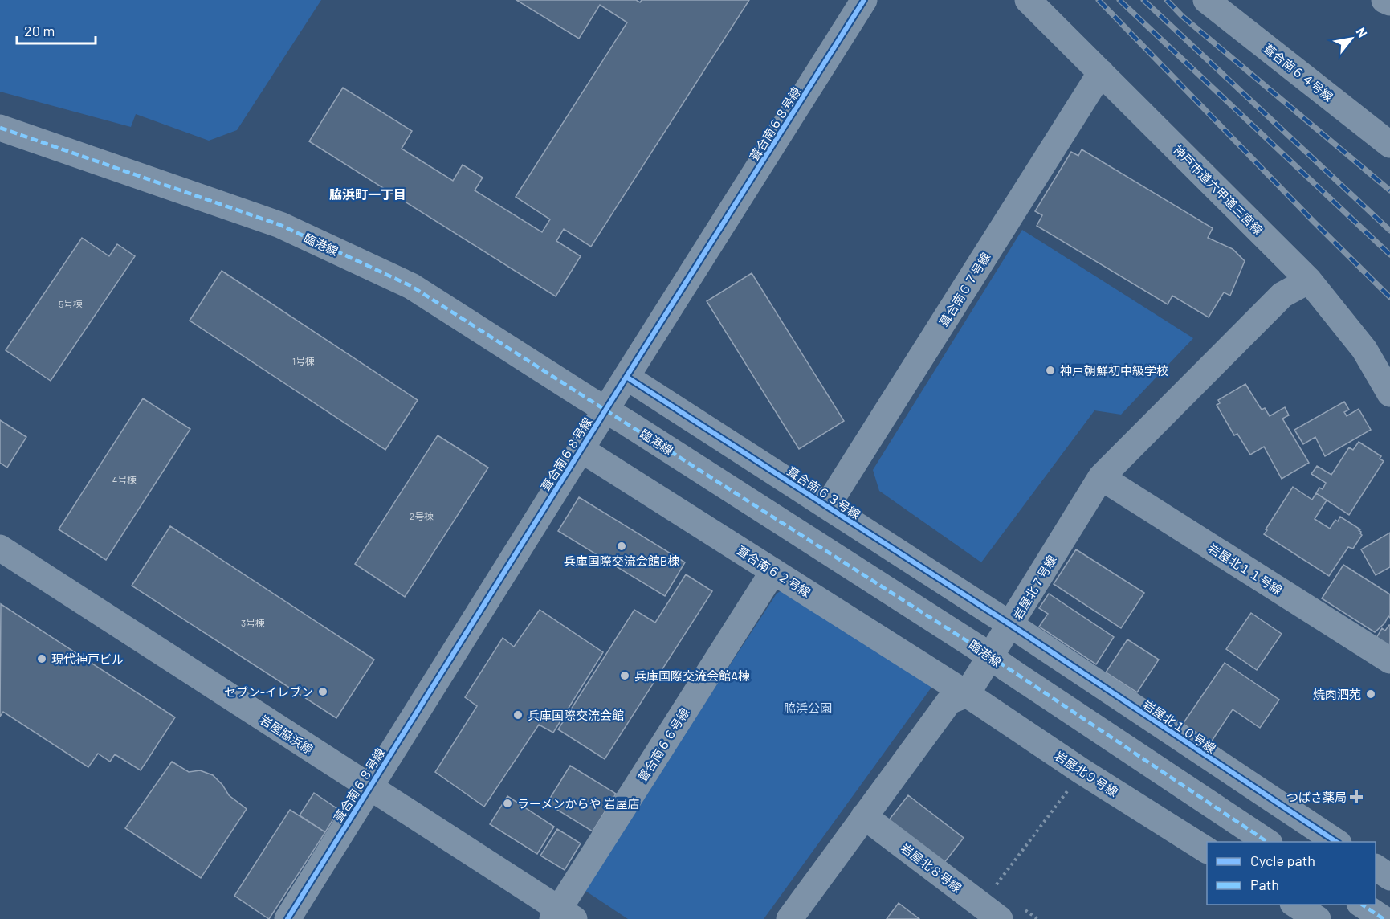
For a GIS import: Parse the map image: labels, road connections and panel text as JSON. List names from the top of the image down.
{
  "streets": {
    "street": [
      "葺合南６４号線",
      "葺合南６８号線",
      "神戸市道六甲道三宮線",
      "臨港線",
      "葺合南６７号線",
      "葺合南６３号線",
      "岩屋北１１号線",
      "葺合南６２号線",
      "岩屋北７号線",
      "岩屋北１０号線",
      "岩屋脇浜線",
      "葺合南６６号線",
      "岩屋北９号線",
      "岩屋北８号線"
    ]
  },
  "crossings": [
    ["葺合南６８号線", "葺合南６３号線"],
    ["葺合南６８号線", "葺合南６２号線"],
    ["葺合南６８号線", "岩屋脇浜線"],
    ["神戸市道六甲道三宮線", "葺合南６７号線"],
    ["神戸市道六甲道三宮線", "岩屋北７号線"],
    ["葺合南６７号線", "葺合南６３号線"],
    ["葺合南６３号線", "岩屋北７号線"],
    ["葺合南６３号線", "岩屋北１０号線"],
    ["岩屋北１１号線", "岩屋北７号線"],
    ["葺合南６２号線", "岩屋北７号線"],
    ["葺合南６２号線", "葺合南６６号線"],
    ["葺合南６２号線", "岩屋北９号線"],
    ["岩屋北７号線", "岩屋北１０号線"],
    ["岩屋北７号線", "岩屋北９号線"],
    ["岩屋北７号線", "岩屋北８号線"],
    ["岩屋脇浜線", "葺合南６６号線"]
  ],
  "districts": ["脇浜町一丁目"],
  "parks": ["脇浜公園"],
  "places": {
    "other": [
      "神戸朝鮮初中級学校",
      "兵庫国際交流会館B棟",
      "現代神戸ビル",
      "兵庫国際交流会館A棟",
      "セブン-イレブン",
      "焼肉泗苑",
      "兵庫国際交流会館",
      "ラーメンからや 岩屋店"
    ],
    "health": ["つばさ薬局"]
  },
  "house_numbers": [
    "5号棟",
    "1号棟",
    "4号棟",
    "2号棟",
    "3号棟"
  ],
  "legend": ["Cycle path", "Path"],
  "scale_bar": "20 m",
  "north": "top right"
}
